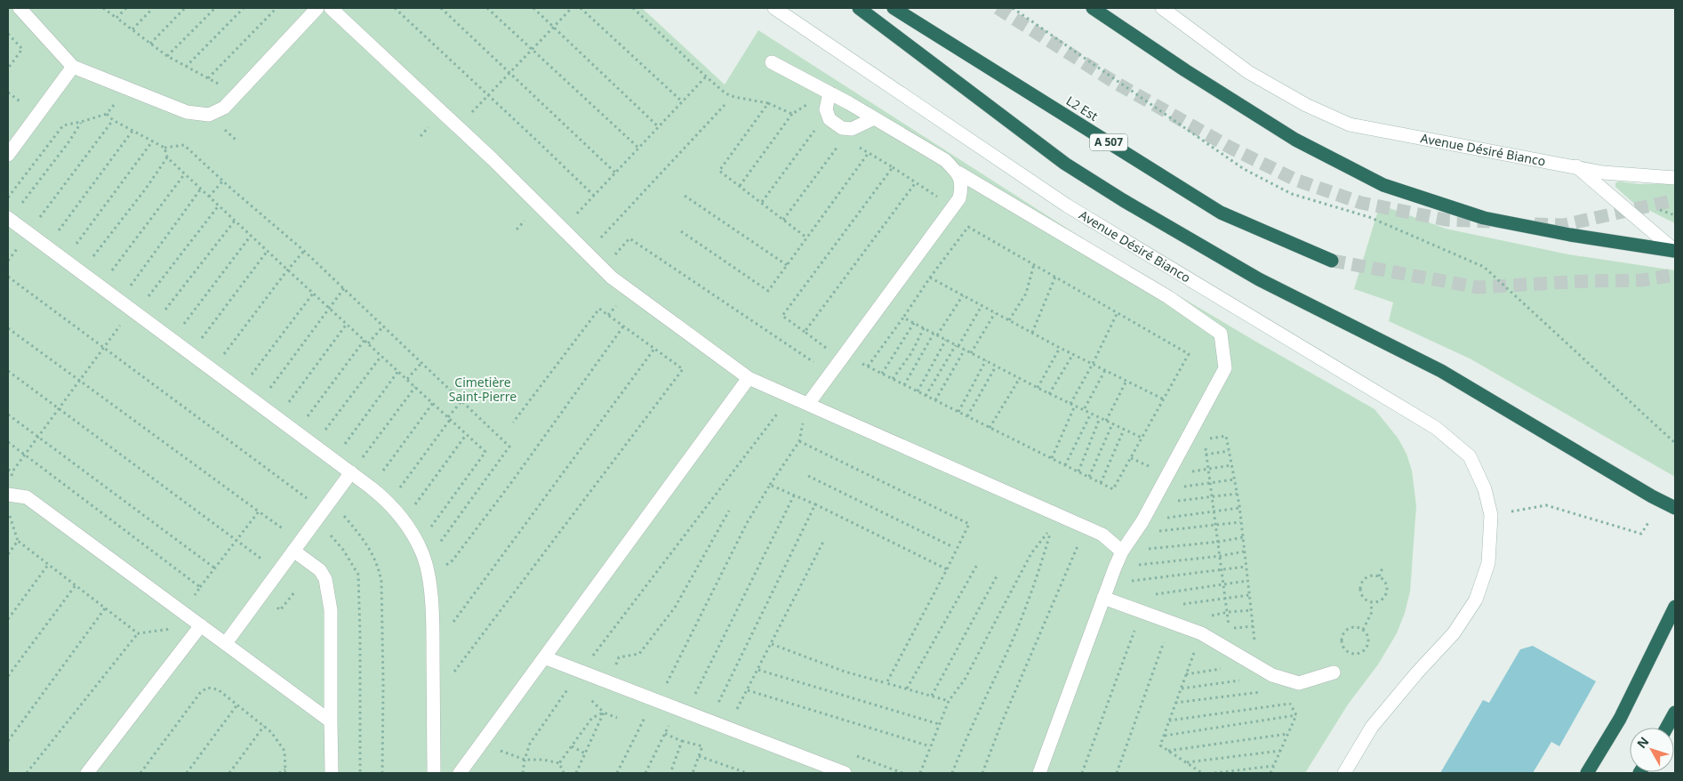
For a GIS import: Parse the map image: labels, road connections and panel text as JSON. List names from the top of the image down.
{
  "streets": {
    "highway": ["L2 Est", "A 507"],
    "street": ["Avenue Désiré Bianco"]
  },
  "parks": ["Cimetière Saint-Pierre"],
  "north": "top left"
}
